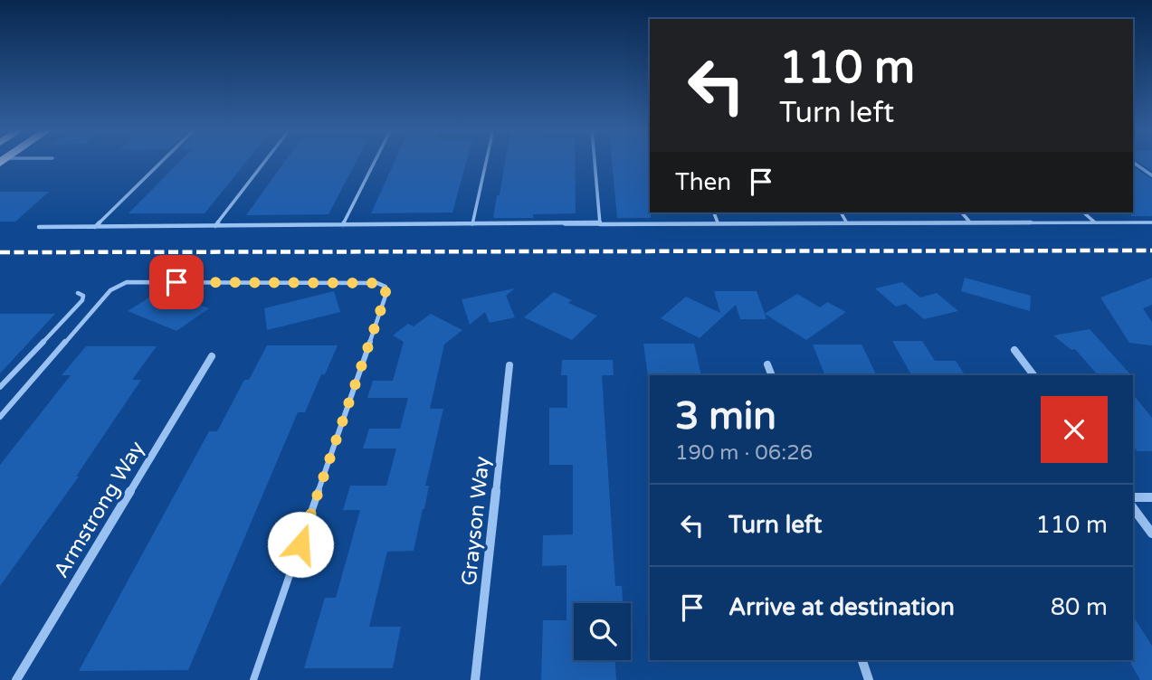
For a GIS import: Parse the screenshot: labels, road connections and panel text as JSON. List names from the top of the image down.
{
  "streets": {
    "street": ["Armstrong Way", "Grayson Way"]
  },
  "page": {
    "turn": ["110 m", "Turn left"],
    "then": "Then",
    "heading": ["3 min", "190 m · 06:26"],
    "list": [
      {
        "name": "Turn left",
        "value": "110 m"
      },
      {
        "name": "Arrive at destination",
        "value": "80 m"
      }
    ]
  }
}
